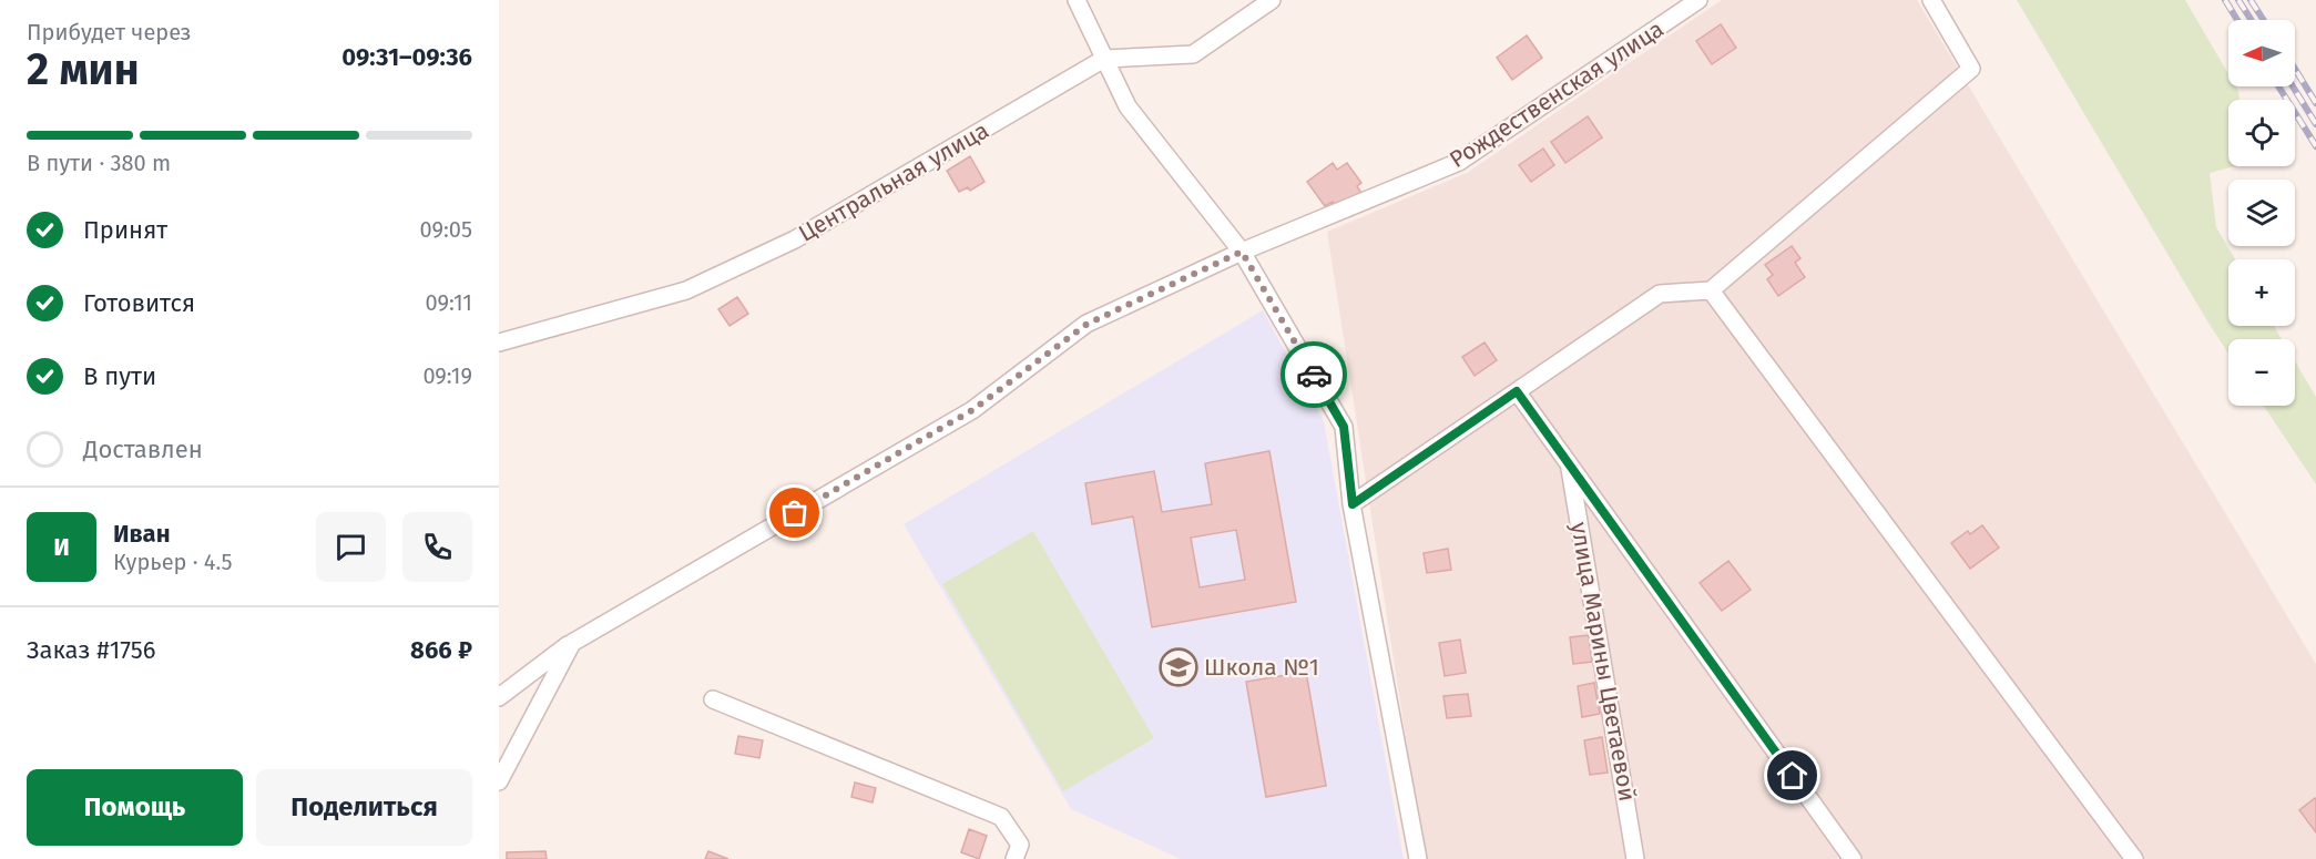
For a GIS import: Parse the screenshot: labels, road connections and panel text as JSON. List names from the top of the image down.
{
  "streets": {
    "street": ["Рождественская улица", "Центральная улица", "улица Марины Цветаевой"]
  },
  "places": {
    "school or university": ["Школа №1"]
  },
  "north": "left",
  "page": {
    "heading": ["2 мин", "Прибудет через", "09:31–09:36"],
    "panel": [
      "Иван",
      "Курьер · 4.5",
      "Заказ #1756",
      "866 ₽"
    ],
    "map_buttons": ["+", "−"],
    "bar": "В пути · 380 m",
    "list": [
      ["Принят", "09:05"],
      ["Готовится", "09:11"],
      ["В пути", "09:19"],
      "Доставлен"
    ],
    "round": "И",
    "buttons": ["Помощь", "Поделиться"]
  }
}
